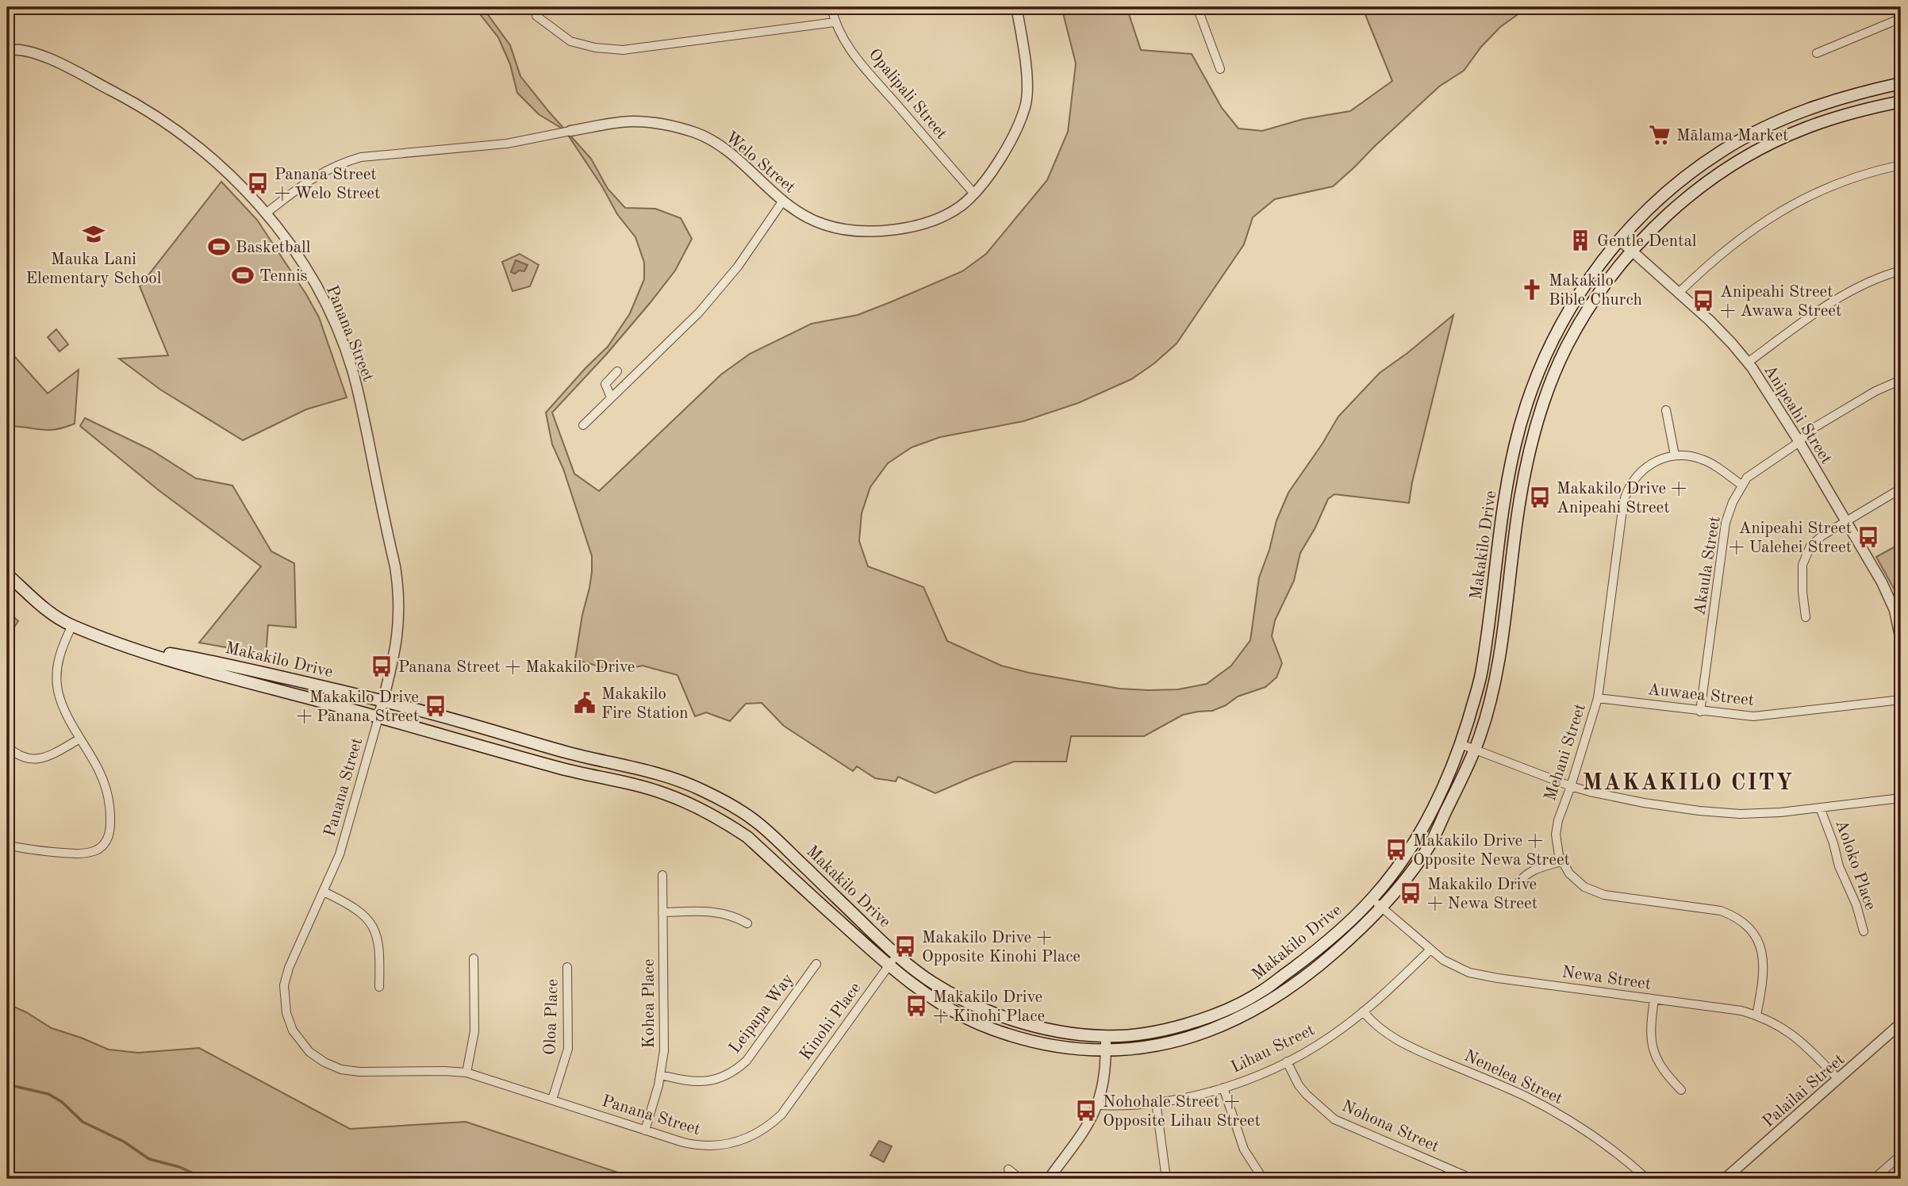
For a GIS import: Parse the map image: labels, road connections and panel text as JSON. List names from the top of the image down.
{
  "streets": {
    "main road": ["Makakilo Drive"],
    "street": [
      "Opalipali Street",
      "Welo Street",
      "Panana Street",
      "Anipeahi Street",
      "Akaula Street",
      "Auwaea Street",
      "Mehani Street",
      "Aoloko Place",
      "Newa Street",
      "Kohea Place",
      "Leipapa Way",
      "Oloa Place",
      "Kinohi Place",
      "Lihau Street",
      "Nenelea Street",
      "Palailai Street",
      "Nohona Street"
    ]
  },
  "crossings": [
    ["Opalipali Street", "Welo Street"],
    ["Welo Street", "Panana Street"],
    ["Panana Street", "Makakilo Drive"],
    ["Panana Street", "Kohea Place"],
    ["Panana Street", "Oloa Place"],
    ["Panana Street", "Kinohi Place"],
    ["Anipeahi Street", "Makakilo Drive"],
    ["Anipeahi Street", "Akaula Street"],
    ["Makakilo Drive", "Newa Street"],
    ["Makakilo Drive", "Kinohi Place"],
    ["Akaula Street", "Auwaea Street"],
    ["Auwaea Street", "Mehani Street"],
    ["Mehani Street", "Newa Street"],
    ["Newa Street", "Lihau Street"],
    ["Newa Street", "Palailai Street"],
    ["Kohea Place", "Leipapa Way"],
    ["Lihau Street", "Nenelea Street"],
    ["Lihau Street", "Nohona Street"]
  ],
  "districts": ["MAKAKILO CITY"],
  "places": {
    "supermarket": ["Mālama Market"],
    "bus stop": [
      "Panana Street + Welo Street",
      "Anipeahi Street + Awawa Street",
      "Makakilo Drive + Anipeahi Street",
      "Anipeahi Street + Ualehei Street",
      "Panana Street + Makakilo Drive",
      "Makakilo Drive + Panana Street",
      "Makakilo Drive + Opposite Newa Street",
      "Makakilo Drive + Newa Street",
      "Makakilo Drive + Opposite Kinohi Place",
      "Makakilo Drive + Kinohi Place",
      "Nohohale Street + Opposite Lihau Street"
    ],
    "school or university": ["Mauka Lani Elementary School"],
    "building": ["Gentle Dental"],
    "sports": ["Basketball", "Tennis"],
    "church": ["Makakilo Bible Church"],
    "public building": ["Makakilo Fire Station"]
  }
}
